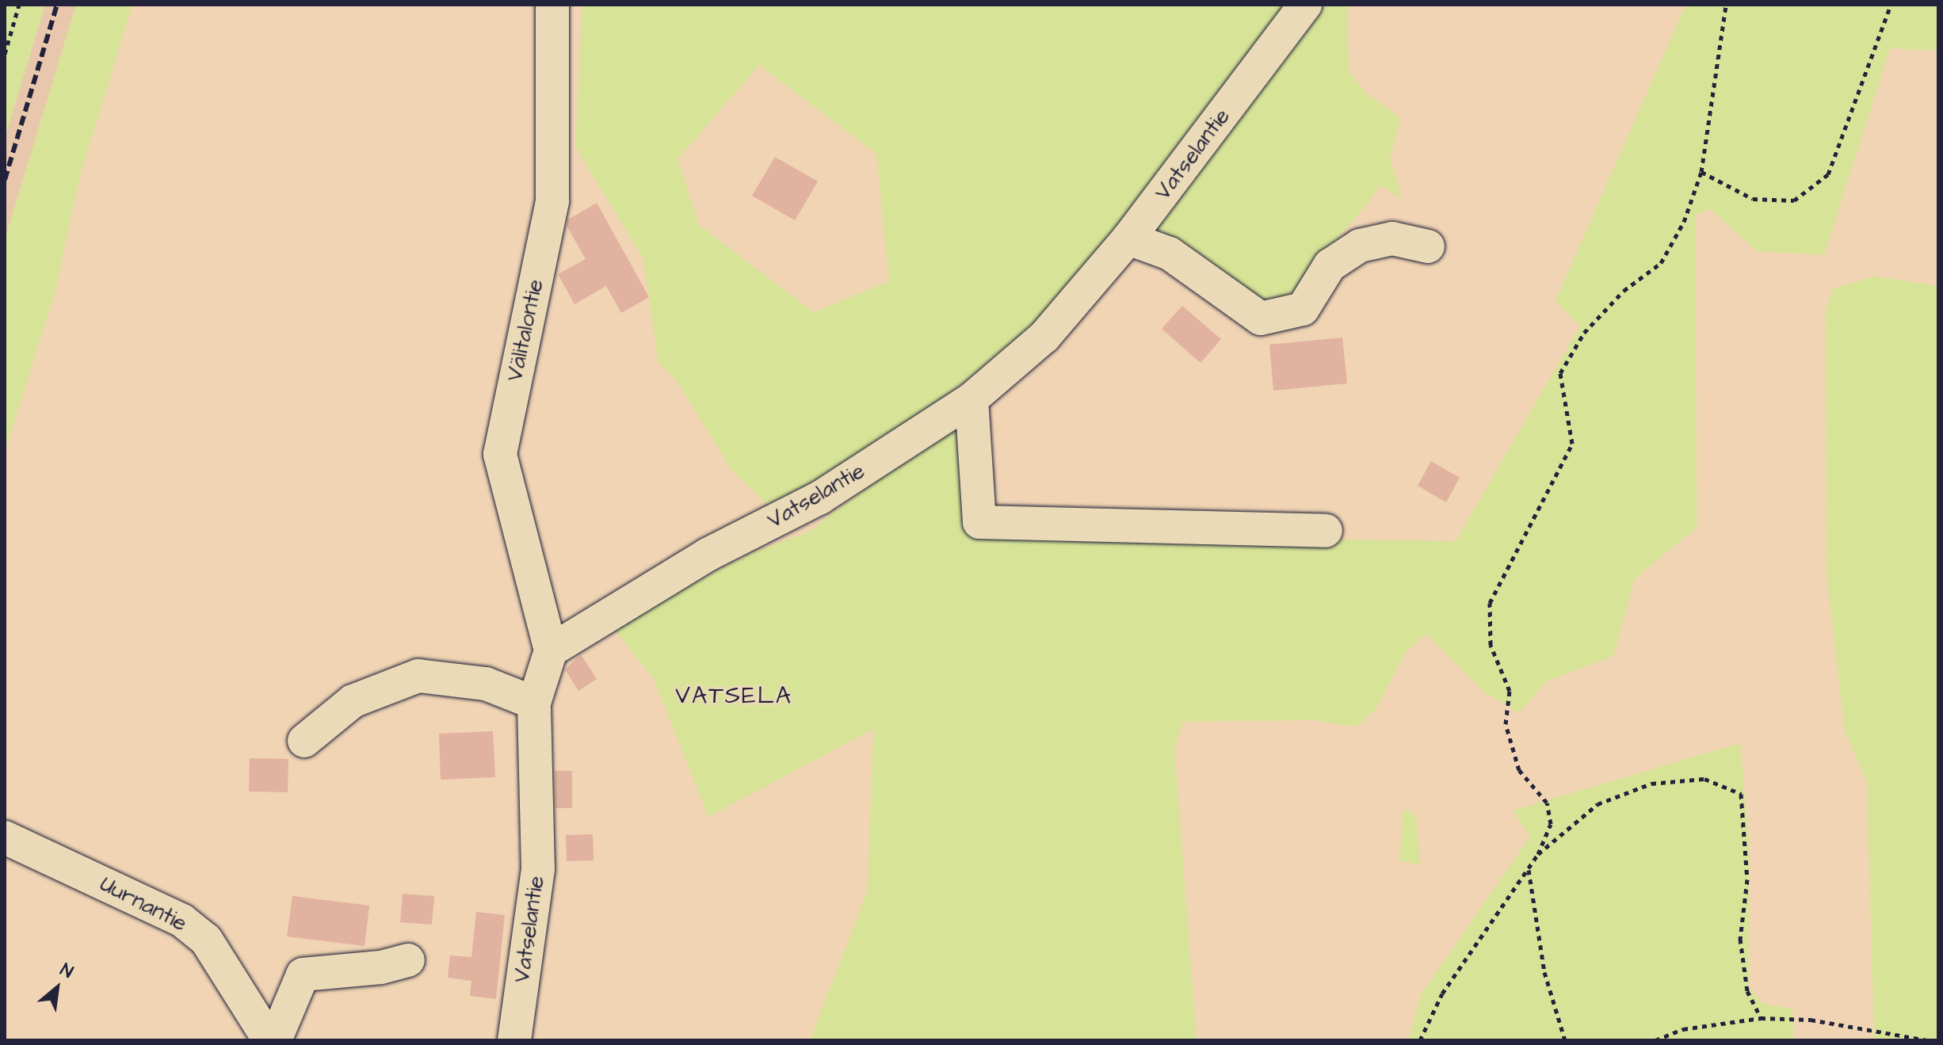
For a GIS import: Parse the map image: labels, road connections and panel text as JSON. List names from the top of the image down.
{
  "streets": {
    "street": ["Vatselantie", "Välitalontie", "Uurnantie"]
  },
  "crossings": [
    ["Vatselantie", "Välitalontie"]
  ],
  "districts": ["VATSELA"],
  "north": "top right"
}
